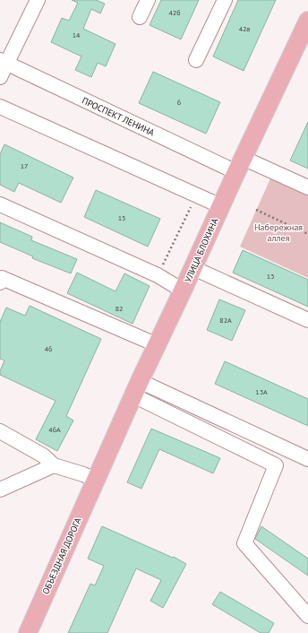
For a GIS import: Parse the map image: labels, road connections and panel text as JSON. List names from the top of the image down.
{
  "streets": {
    "main road": ["УЛИЦА БЛОХИНА", "ОБЪЕЗДНАЯ ДОРОГА"],
    "street": ["ПРОСПЕКТ ЛЕНИНА"]
  },
  "crossings": [
    ["ПРОСПЕКТ ЛЕНИНА", "УЛИЦА БЛОХИНА"],
    ["УЛИЦА БЛОХИНА", "ОБЪЕЗДНАЯ ДОРОГА"]
  ],
  "parks": ["Набережная аллея"],
  "house_numbers": [
    "42б",
    "42а",
    "14",
    "6",
    "17",
    "15",
    "13",
    "82",
    "82А",
    "46",
    "13А",
    "46А"
  ]
}
